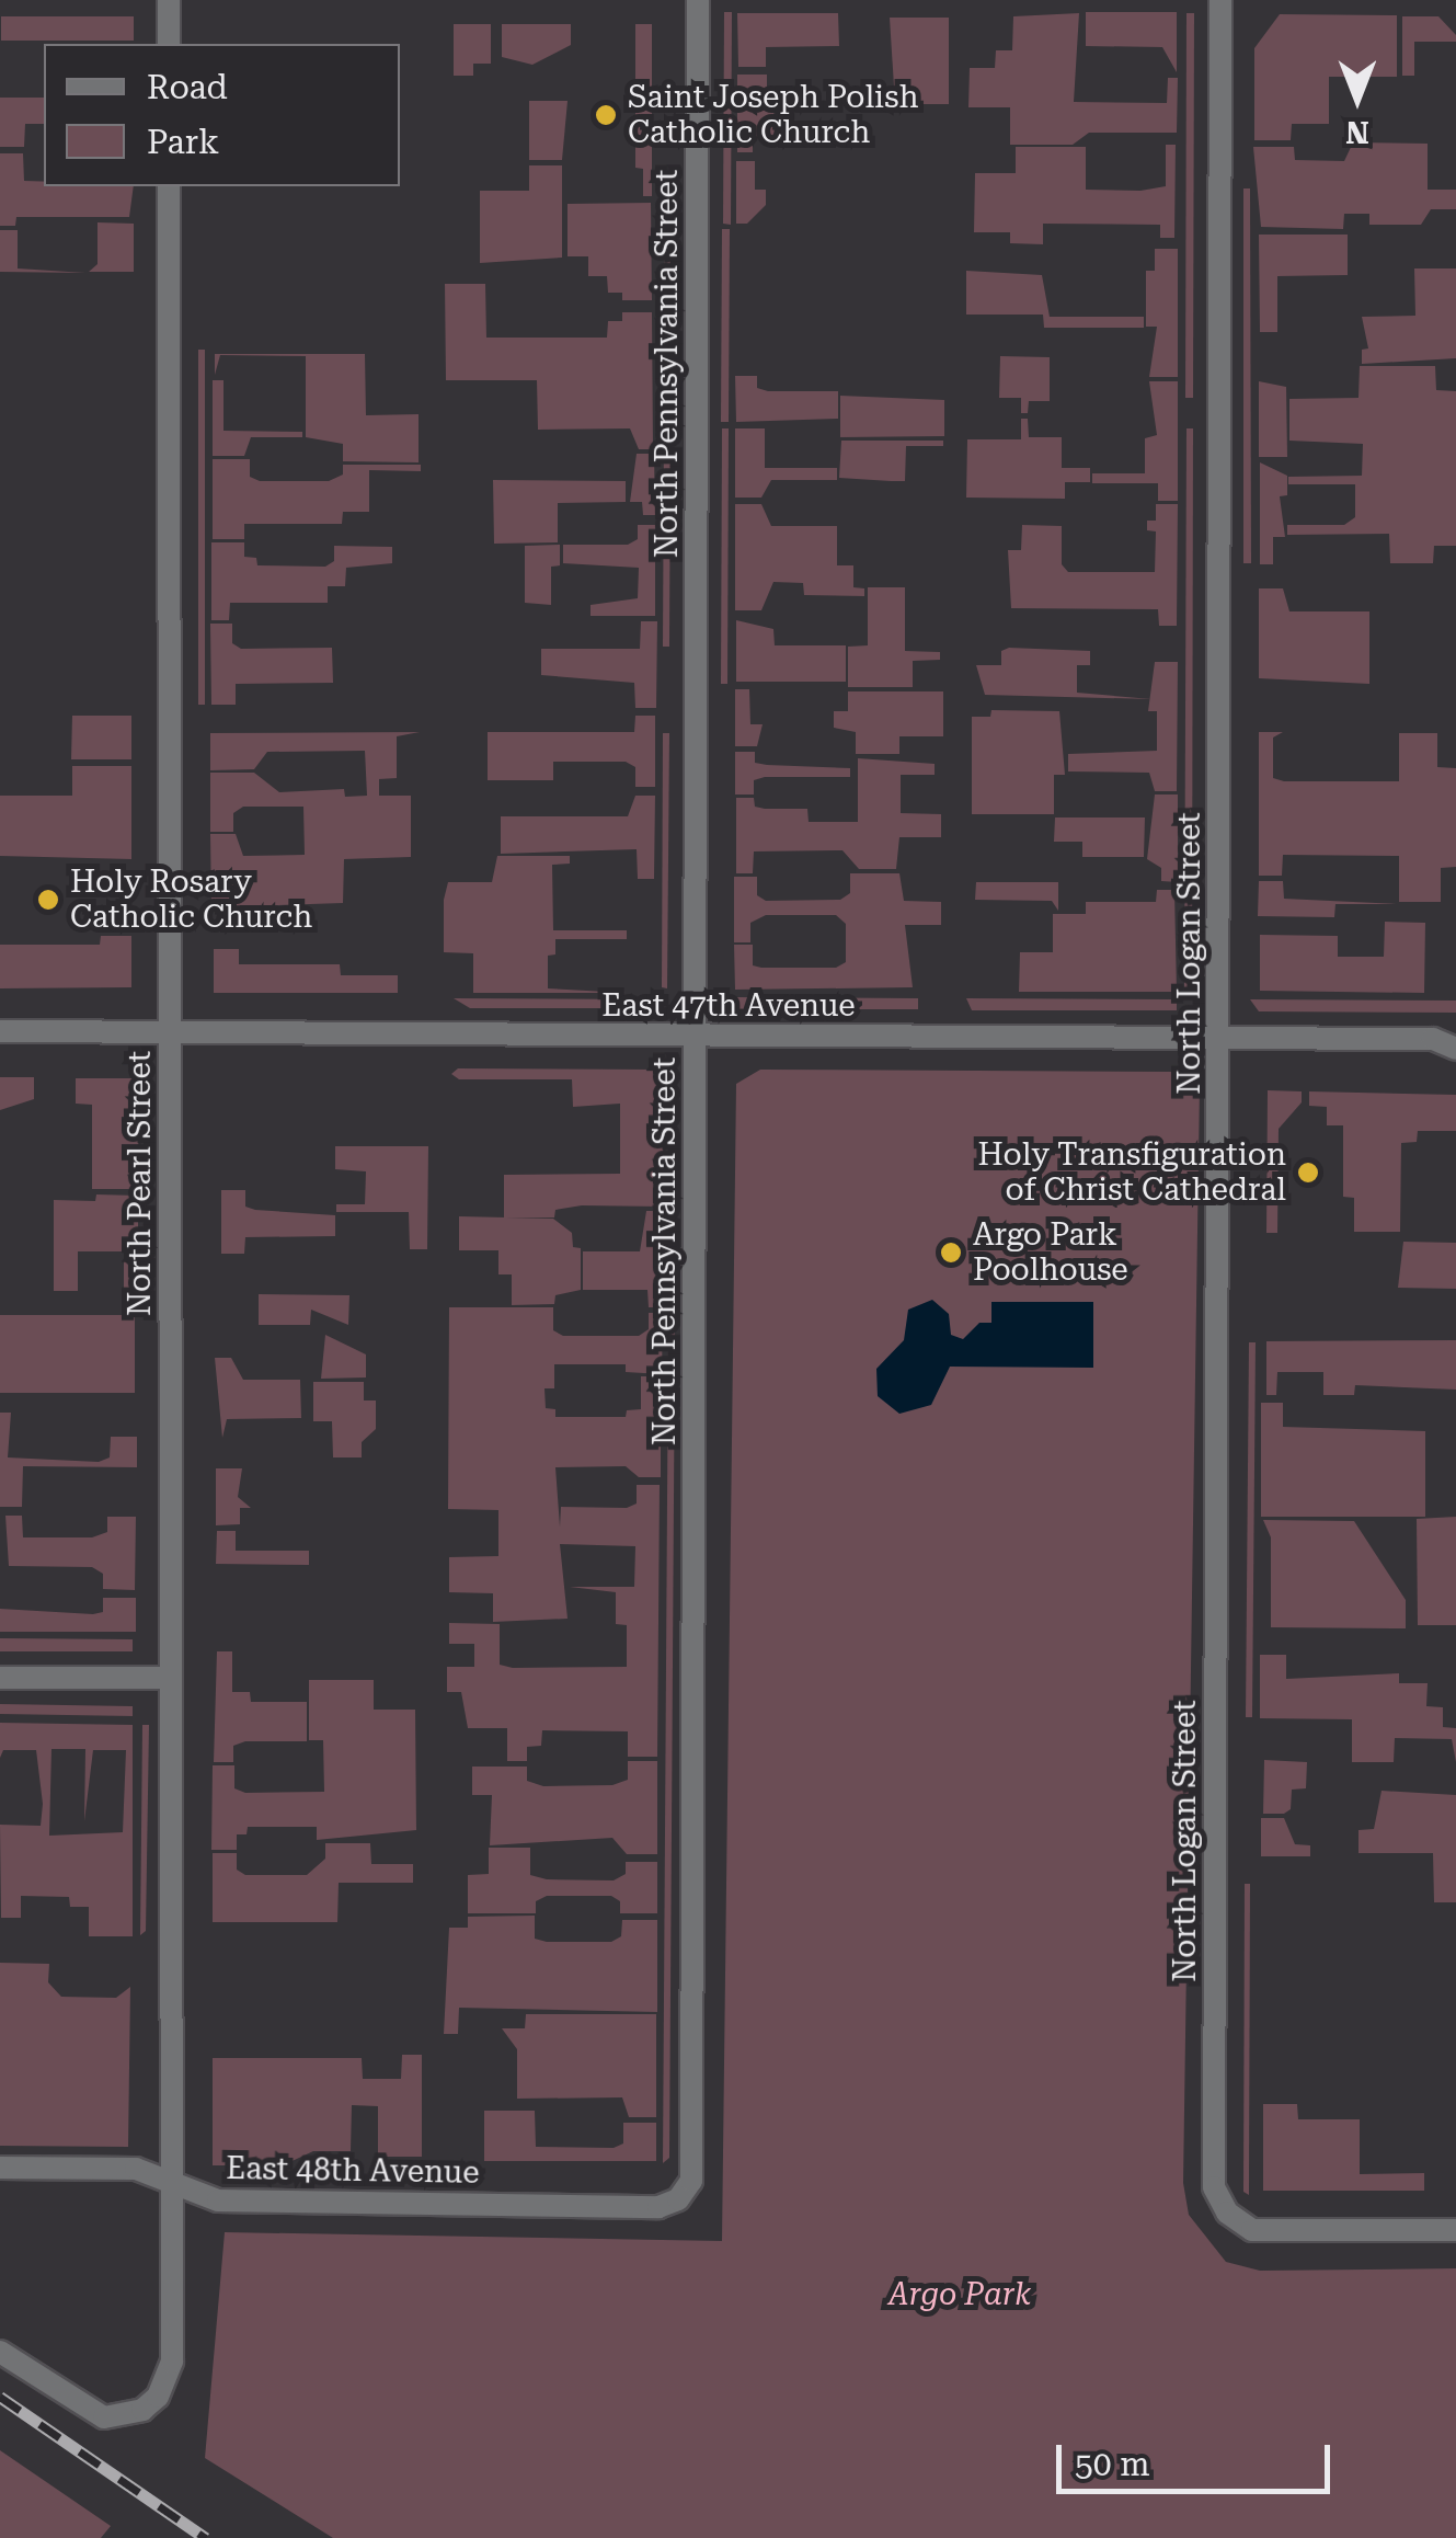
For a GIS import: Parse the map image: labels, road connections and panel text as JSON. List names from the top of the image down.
{
  "streets": {
    "street": [
      "North Pennsylvania Street",
      "North Logan Street",
      "East 47th Avenue",
      "North Pearl Street",
      "East 48th Avenue"
    ]
  },
  "crossings": [
    ["North Pennsylvania Street", "East 47th Avenue"],
    ["North Pennsylvania Street", "East 48th Avenue"],
    ["North Logan Street", "East 47th Avenue"],
    ["East 47th Avenue", "North Pearl Street"],
    ["North Pearl Street", "East 48th Avenue"]
  ],
  "parks": ["Argo Park"],
  "places": [
    "Saint Joseph Polish Catholic Church",
    "Holy Rosary Catholic Church",
    "Holy Transfiguration of Christ Cathedral",
    "Argo Park Poolhouse"
  ],
  "legend": ["Road", "Park"],
  "scale_bar": "50 m",
  "north": "bottom"
}
